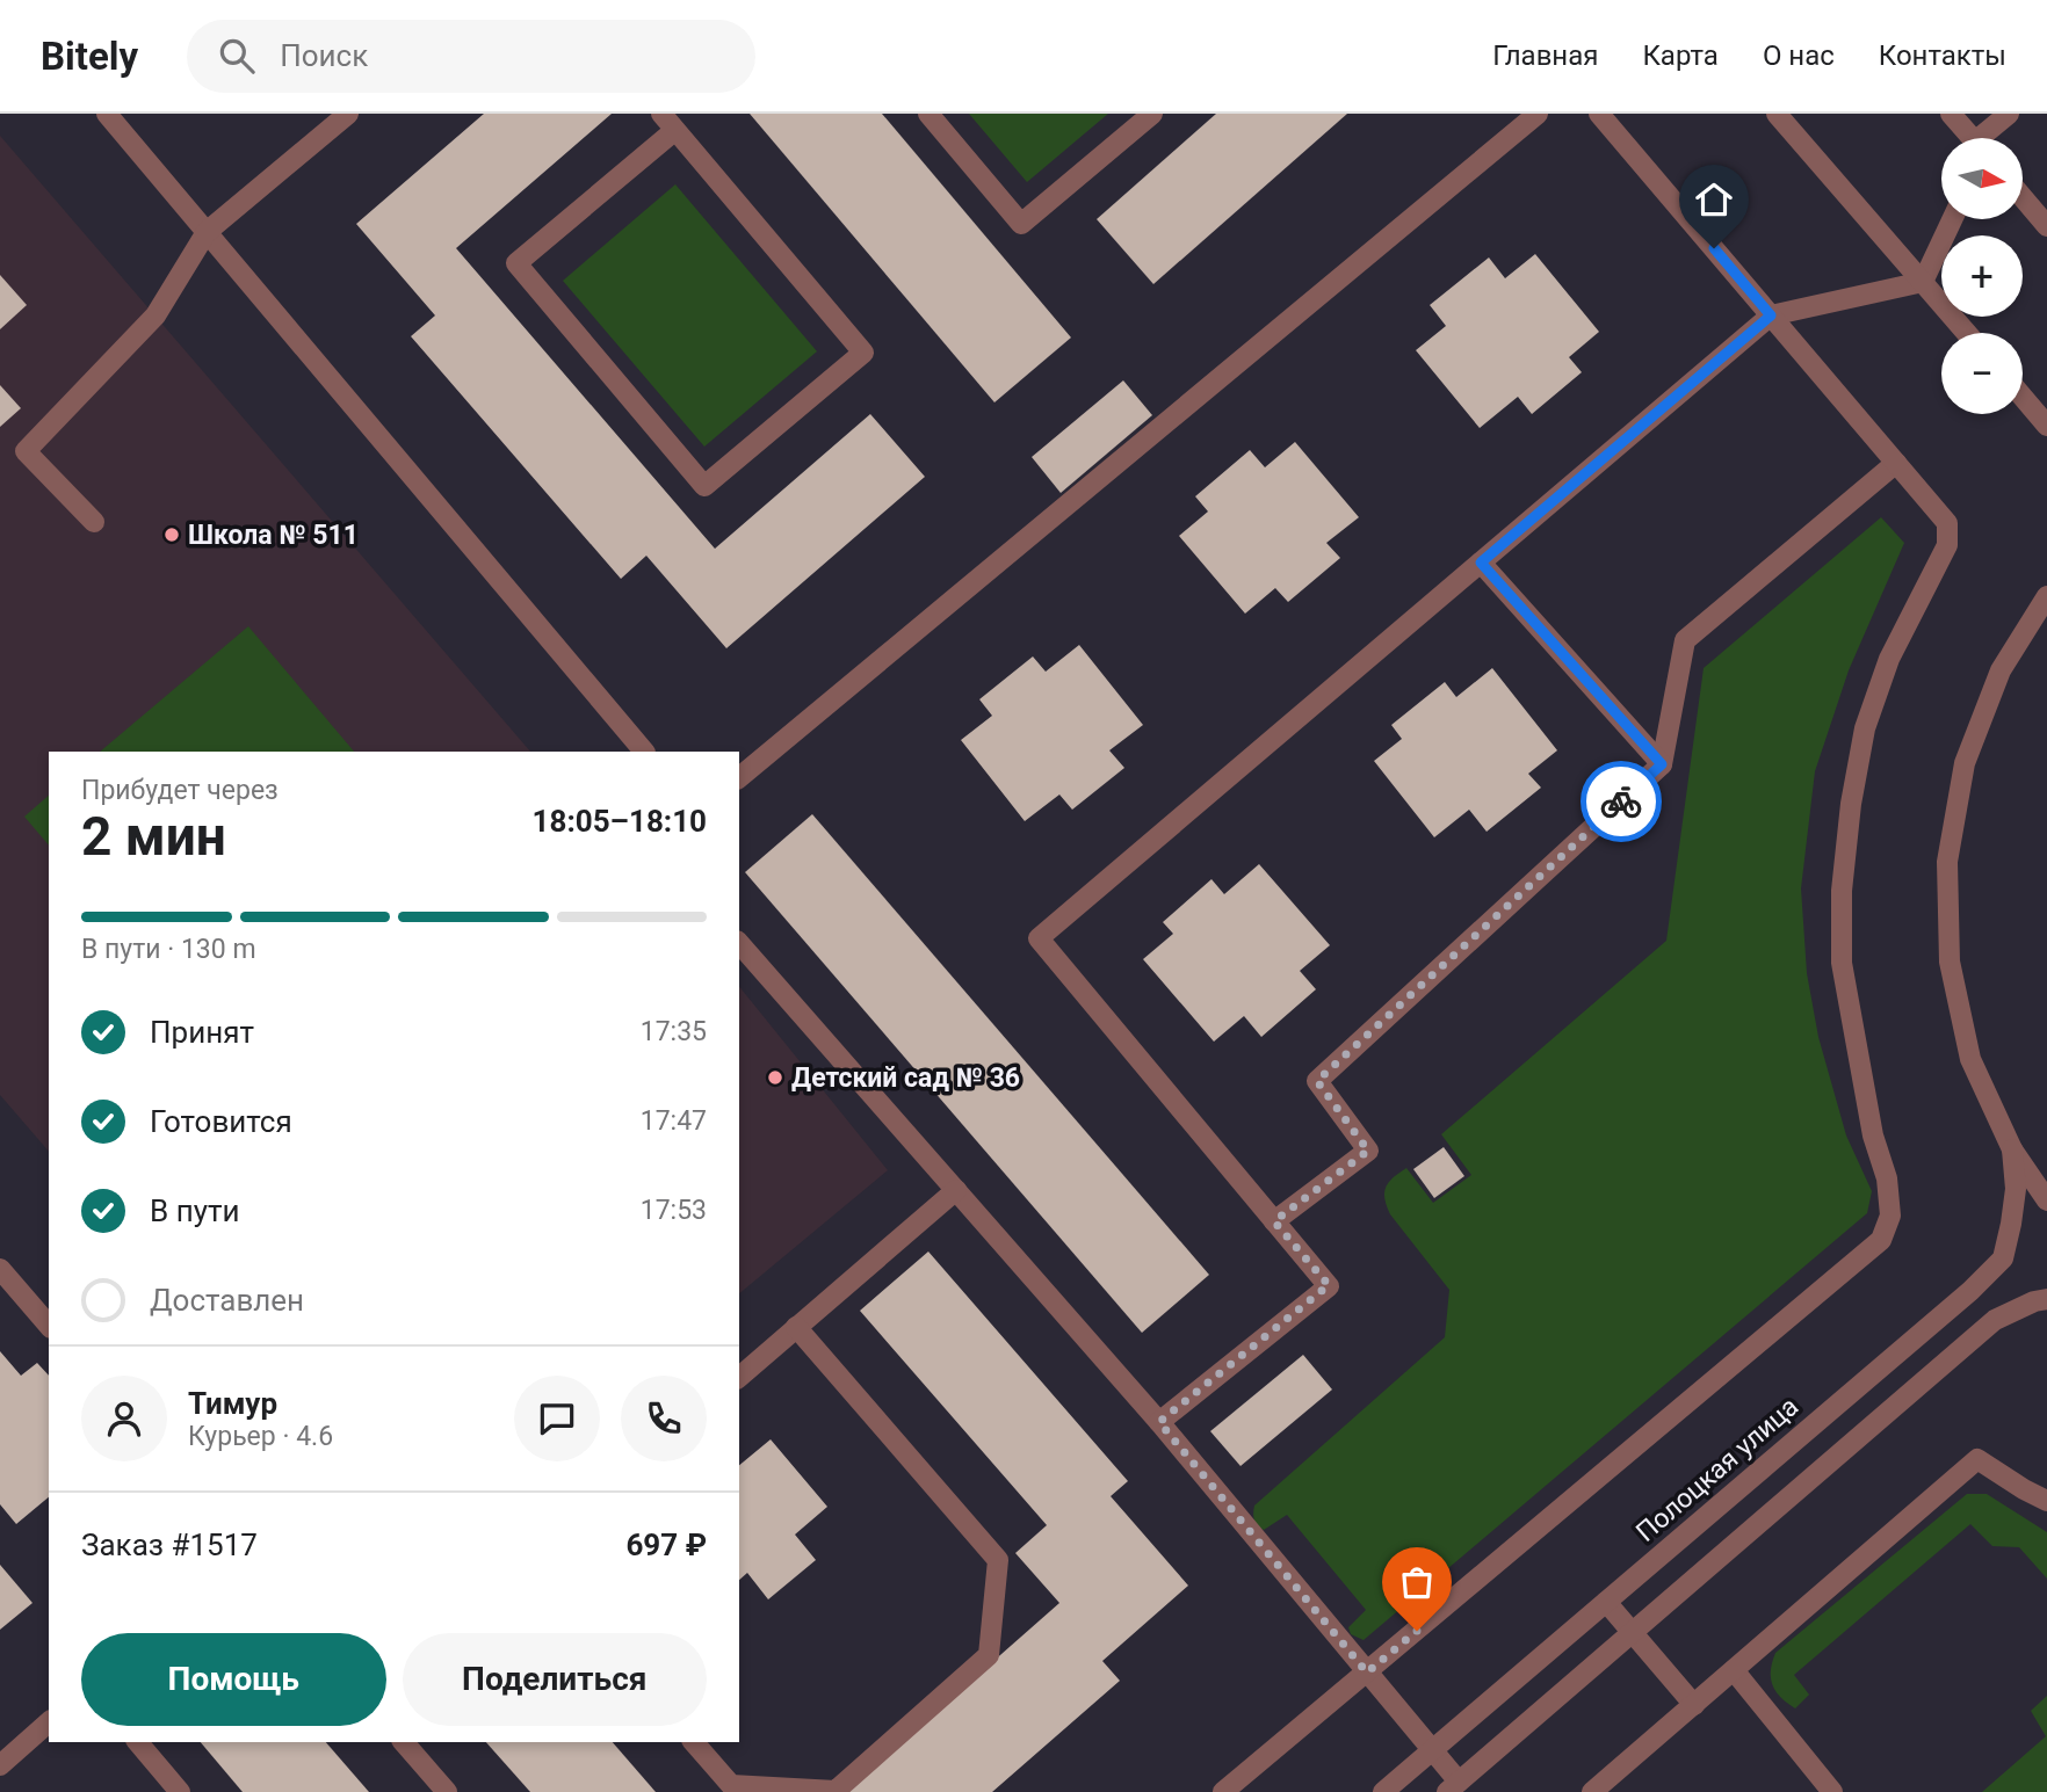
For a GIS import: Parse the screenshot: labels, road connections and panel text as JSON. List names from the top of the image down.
{
  "streets": {
    "street": ["Полоцкая улица"]
  },
  "places": ["Школа № 511", "Детский сад № 36"],
  "north": "right",
  "page": {
    "header": "Bitely",
    "search": "Поиск",
    "nav": [
      "Главная",
      "Карта",
      "О нас",
      "Контакты"
    ],
    "map_buttons": ["+", "−"],
    "heading": ["2 мин", "Прибудет через", "18:05–18:10"],
    "panel": [
      "Тимур",
      "Курьер · 4.6",
      "Заказ #1517",
      "697 ₽"
    ],
    "bar": "В пути · 130 m",
    "list": [
      ["Принят", "17:35"],
      ["Готовится", "17:47"],
      ["В пути", "17:53"],
      "Доставлен"
    ],
    "buttons": ["Помощь", "Поделиться"]
  }
}
